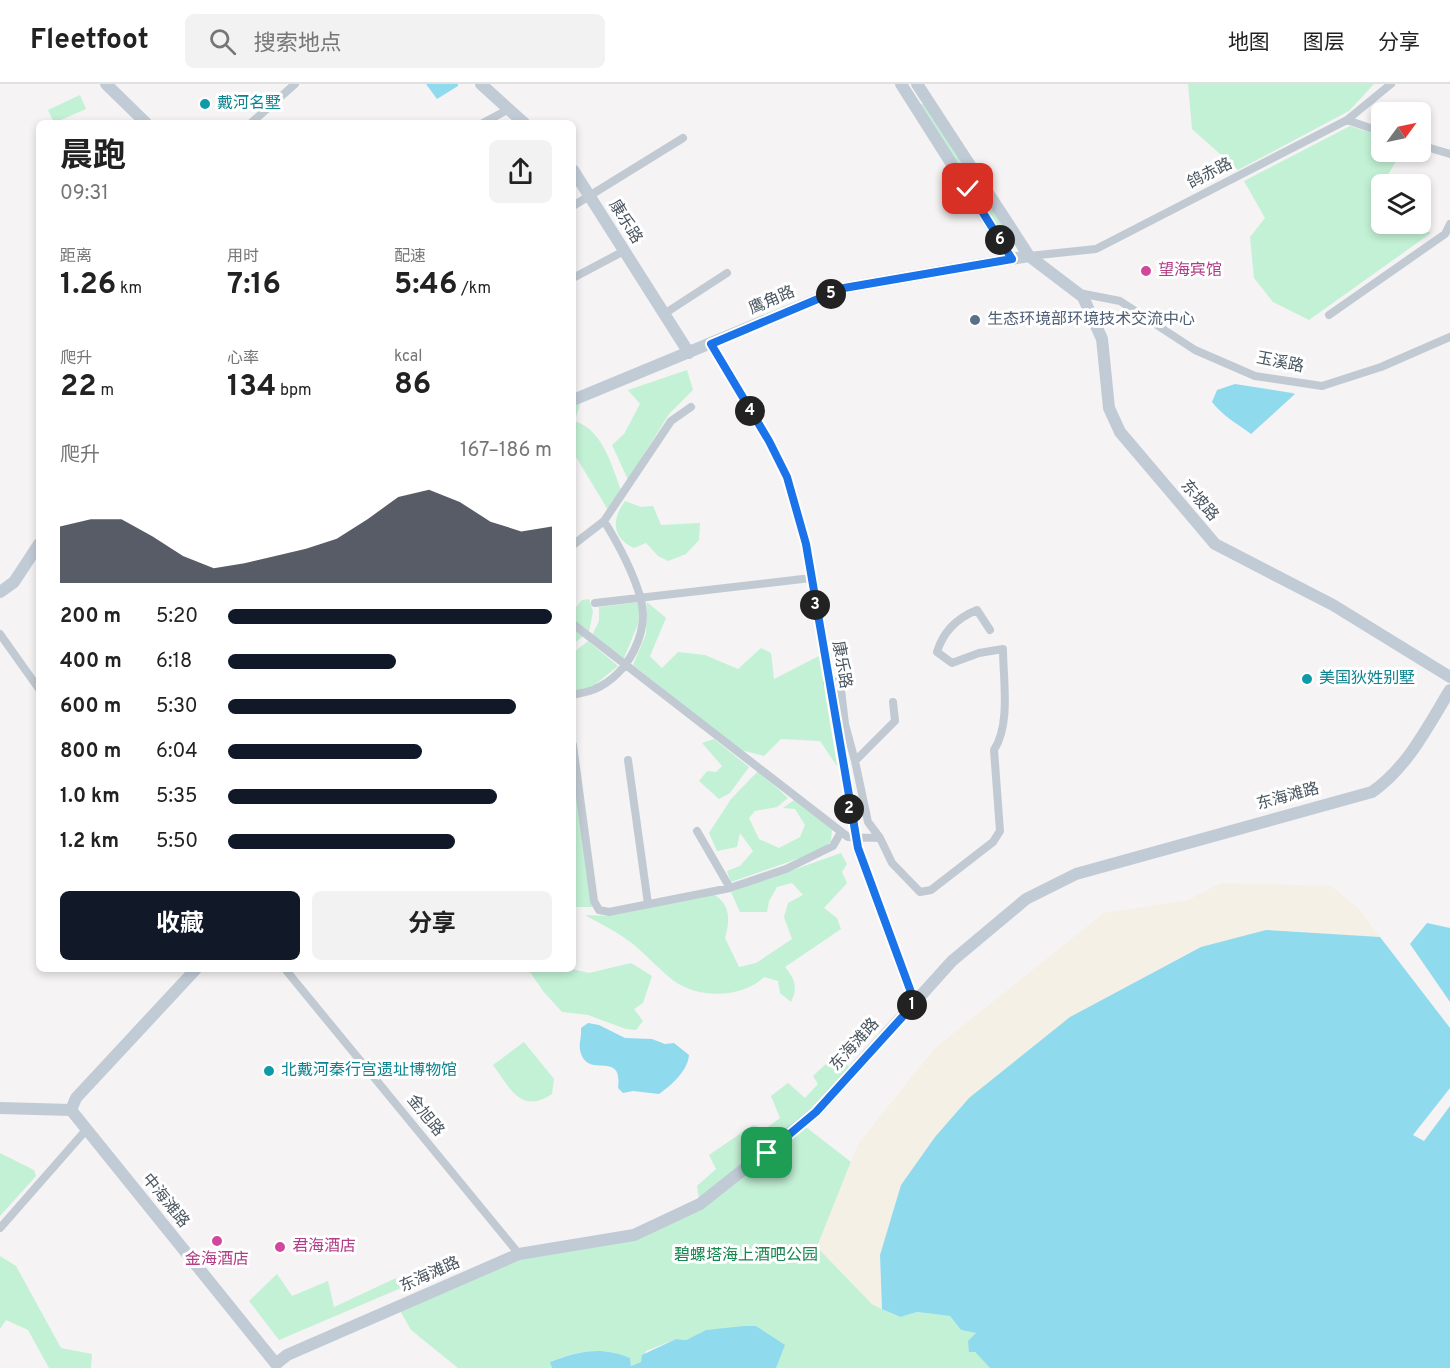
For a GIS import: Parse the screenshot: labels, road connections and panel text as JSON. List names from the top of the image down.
{
  "streets": {
    "main road": [
      "康乐路",
      "鹰角路",
      "东坡路",
      "东海滩路",
      "中海滩路"
    ],
    "street": ["鸽赤路", "玉溪路", "金旭路"]
  },
  "crossings": [
    ["鸽赤路", "鹰角路"],
    ["鸽赤路", "东坡路"],
    ["康乐路", "鹰角路"],
    ["康乐路", "东海滩路"],
    ["鹰角路", "东坡路"],
    ["玉溪路", "东坡路"],
    ["东海滩路", "金旭路"],
    ["东海滩路", "中海滩路"]
  ],
  "parks": ["碧螺塔海上酒吧公园"],
  "places": [
    "戴河名墅",
    "望海宾馆",
    "生态环境部环境技术交流中心",
    "美国狄姓别墅",
    "北戴河秦行宫遗址博物馆",
    "金海酒店",
    "君海酒店"
  ],
  "north": "top right",
  "page": {
    "header": "Fleetfoot",
    "search": "搜索地点",
    "nav": ["地图", "图层", "分享"],
    "heading": ["晨跑", "09:31"],
    "stats": [
      ["距离", "1.26 km"],
      ["用时", "7:16"],
      ["配速", "5:46 /km"],
      ["爬升", "22 m"],
      ["心率", "134 bpm"],
      ["kcal", "86"]
    ],
    "pins": [
      "6",
      "5",
      "4",
      "3",
      "2",
      "1"
    ],
    "chart": ["爬升", "167–186 m"],
    "list": [
      {
        "name": "200 m",
        "note": "5:20"
      },
      {
        "name": "400 m",
        "note": "6:18"
      },
      {
        "name": "600 m",
        "note": "5:30"
      },
      {
        "name": "800 m",
        "note": "6:04"
      },
      {
        "name": "1.0 km",
        "note": "5:35"
      },
      {
        "name": "1.2 km",
        "note": "5:50"
      }
    ],
    "buttons": ["收藏", "分享"]
  }
}
